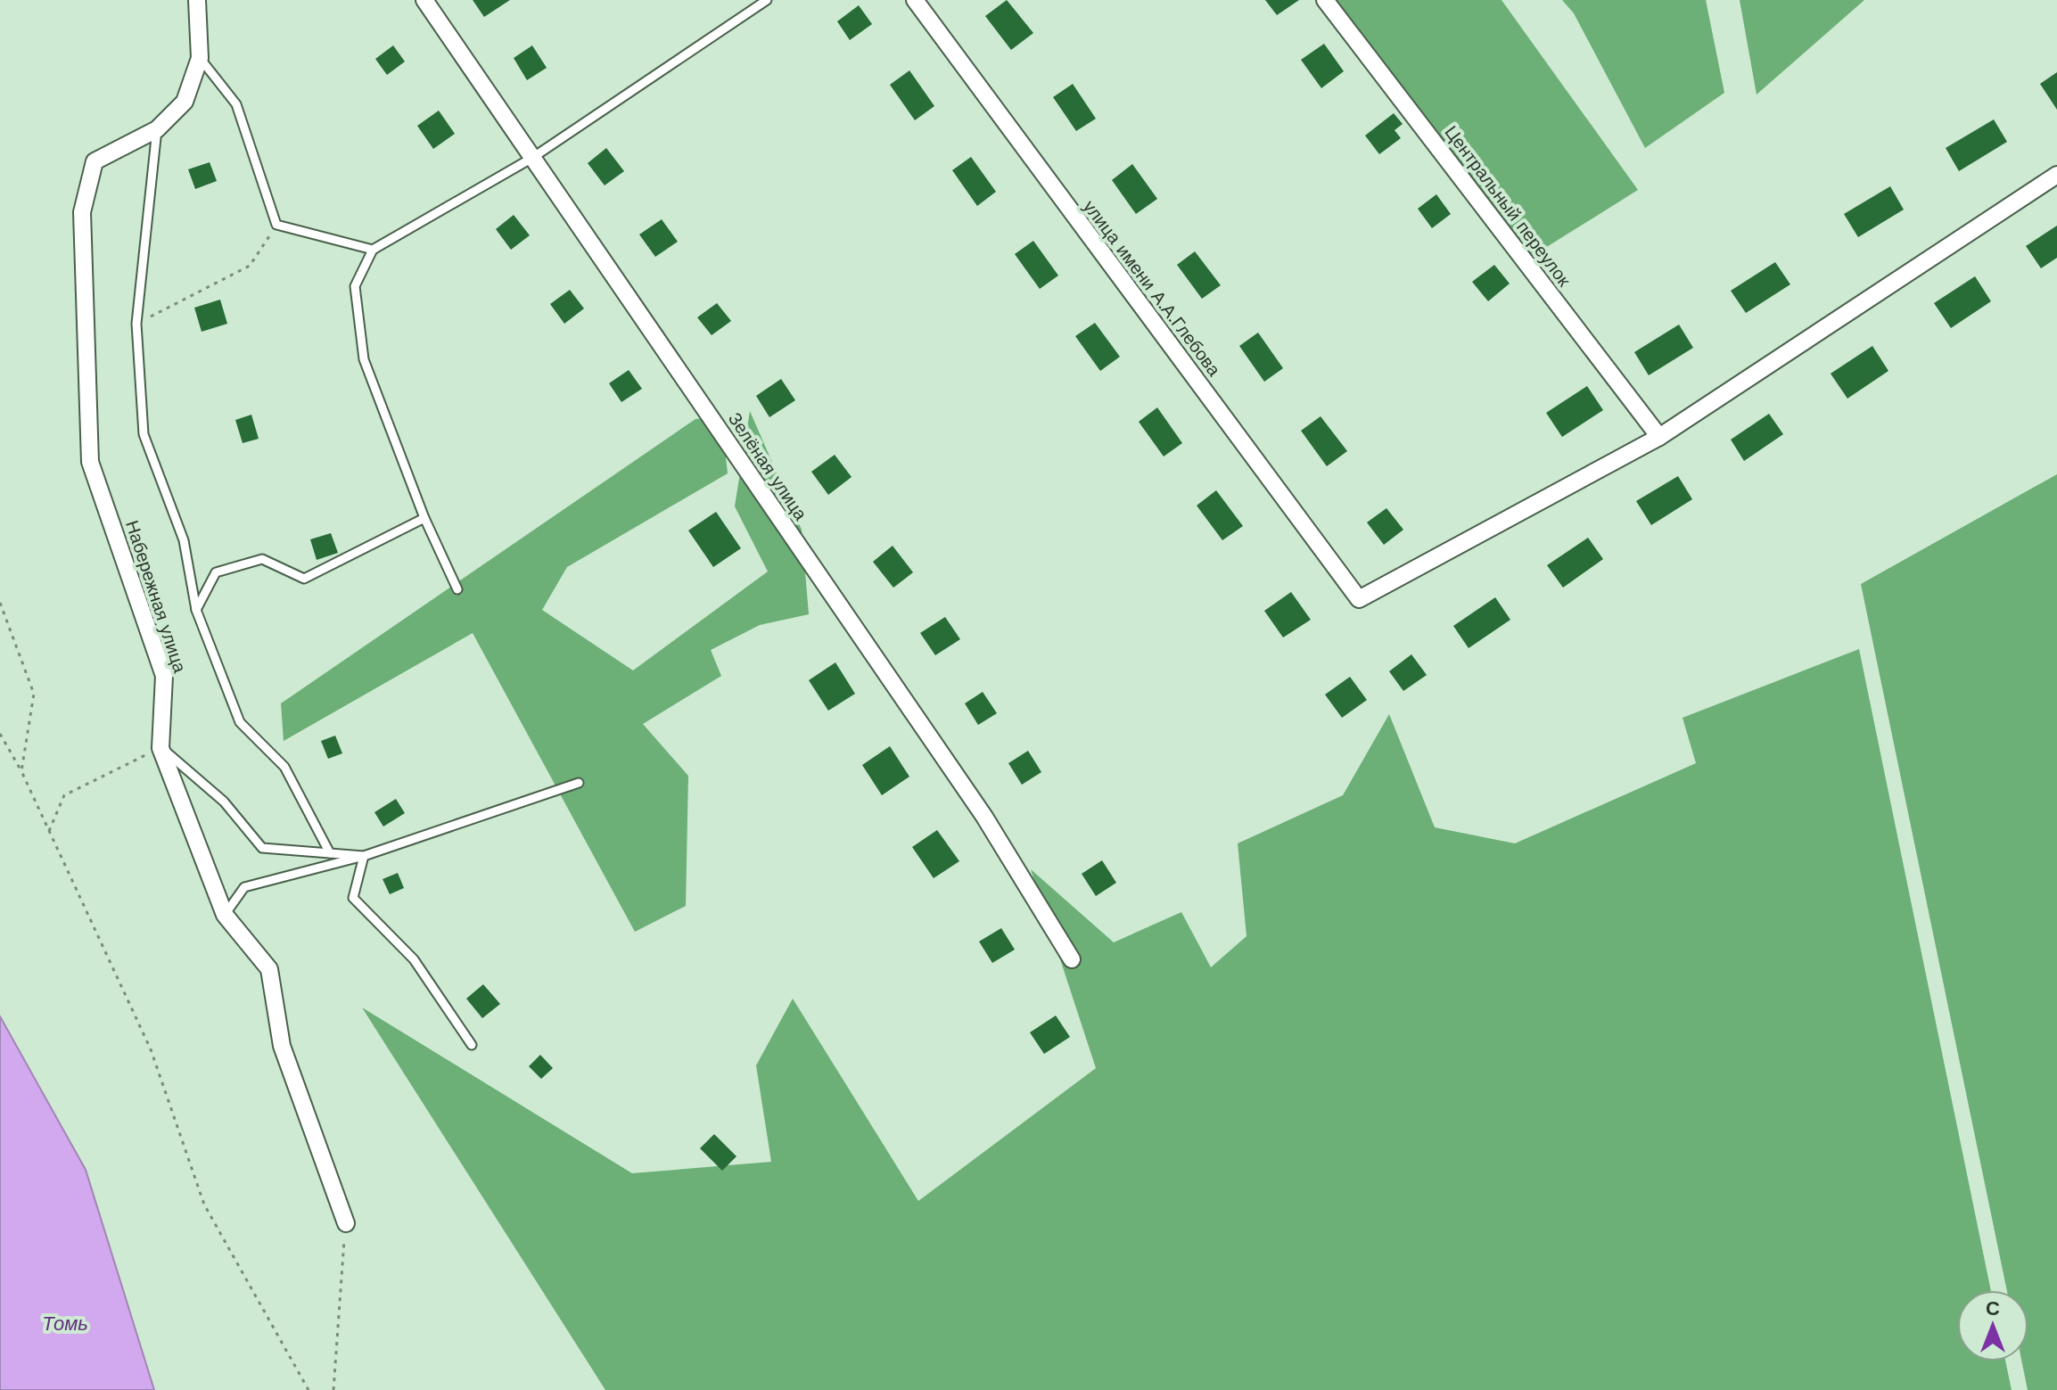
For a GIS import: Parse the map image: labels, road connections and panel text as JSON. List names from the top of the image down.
{
  "streets": {
    "street": [
      "Центральный переулок",
      "улица имени А.А.Глебова",
      "Зелёная улица",
      "Набережная улица"
    ]
  },
  "crossings": [
    ["Центральный переулок", "улица имени А.А.Глебова"]
  ],
  "water": ["Томь"],
  "north": "top"
}
